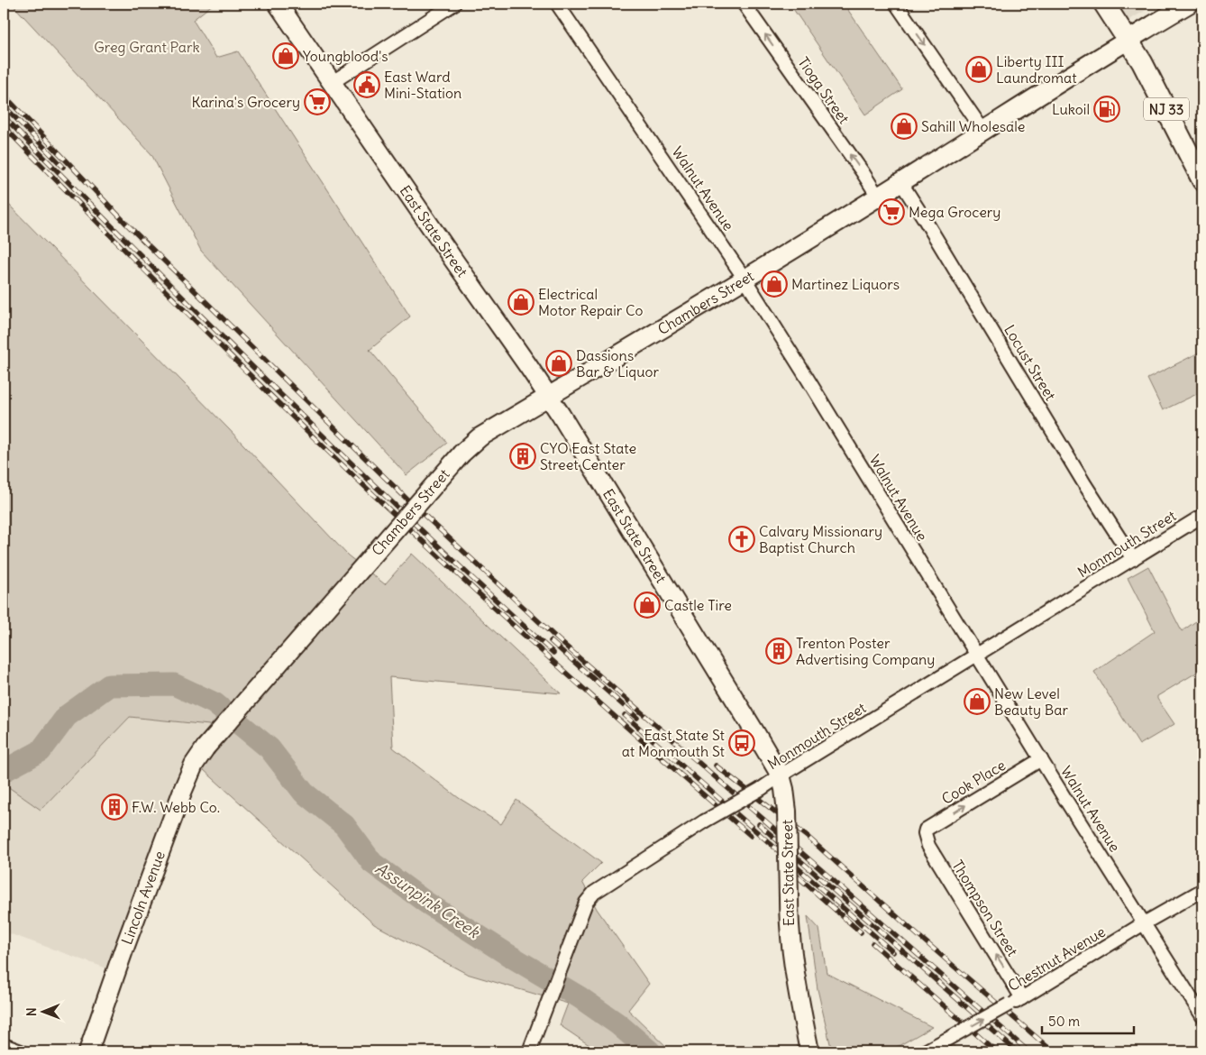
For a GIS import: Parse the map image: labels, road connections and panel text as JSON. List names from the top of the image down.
{
  "streets": {
    "main road": ["NJ 33"],
    "street": [
      "Tioga Street",
      "Walnut Avenue",
      "East State Street",
      "Chambers Street",
      "Locust Street",
      "Monmouth Street",
      "Cook Place",
      "Lincoln Avenue",
      "Thompson Street",
      "Chestnut Avenue"
    ]
  },
  "crossings": [
    ["Tioga Street", "Chambers Street"],
    ["NJ 33", "Chambers Street"],
    ["Walnut Avenue", "Chambers Street"],
    ["Walnut Avenue", "Monmouth Street"],
    ["Walnut Avenue", "Cook Place"],
    ["Walnut Avenue", "Chestnut Avenue"],
    ["East State Street", "Chambers Street"],
    ["East State Street", "Monmouth Street"],
    ["Chambers Street", "Locust Street"],
    ["Chambers Street", "Lincoln Avenue"],
    ["Locust Street", "Monmouth Street"],
    ["Cook Place", "Thompson Street"],
    ["Thompson Street", "Chestnut Avenue"]
  ],
  "one_way": ["Tioga Street", "Cook Place", "Thompson Street"],
  "water": ["Assunpink Creek"],
  "parks": ["Greg Grant Park"],
  "places": {
    "shop": [
      "Youngblood's",
      "Liberty III Laundromat",
      "Sahill Wholesale",
      "Martinez Liquors",
      "Electrical Motor Repair Co",
      "Dassions Bar & Liquor",
      "Castle Tire",
      "New Level Beauty Bar"
    ],
    "public building": ["East Ward Mini-Station"],
    "supermarket": ["Karina's Grocery", "Mega Grocery"],
    "fuel station": ["Lukoil"],
    "building": ["CYO East State Street Center", "Trenton Poster Advertising Company", "F.W. Webb Co."],
    "church": ["Calvary Missionary Baptist Church"],
    "bus stop": ["East State St at Monmouth St"]
  },
  "scale_bar": "50 m",
  "north": "left"
}
